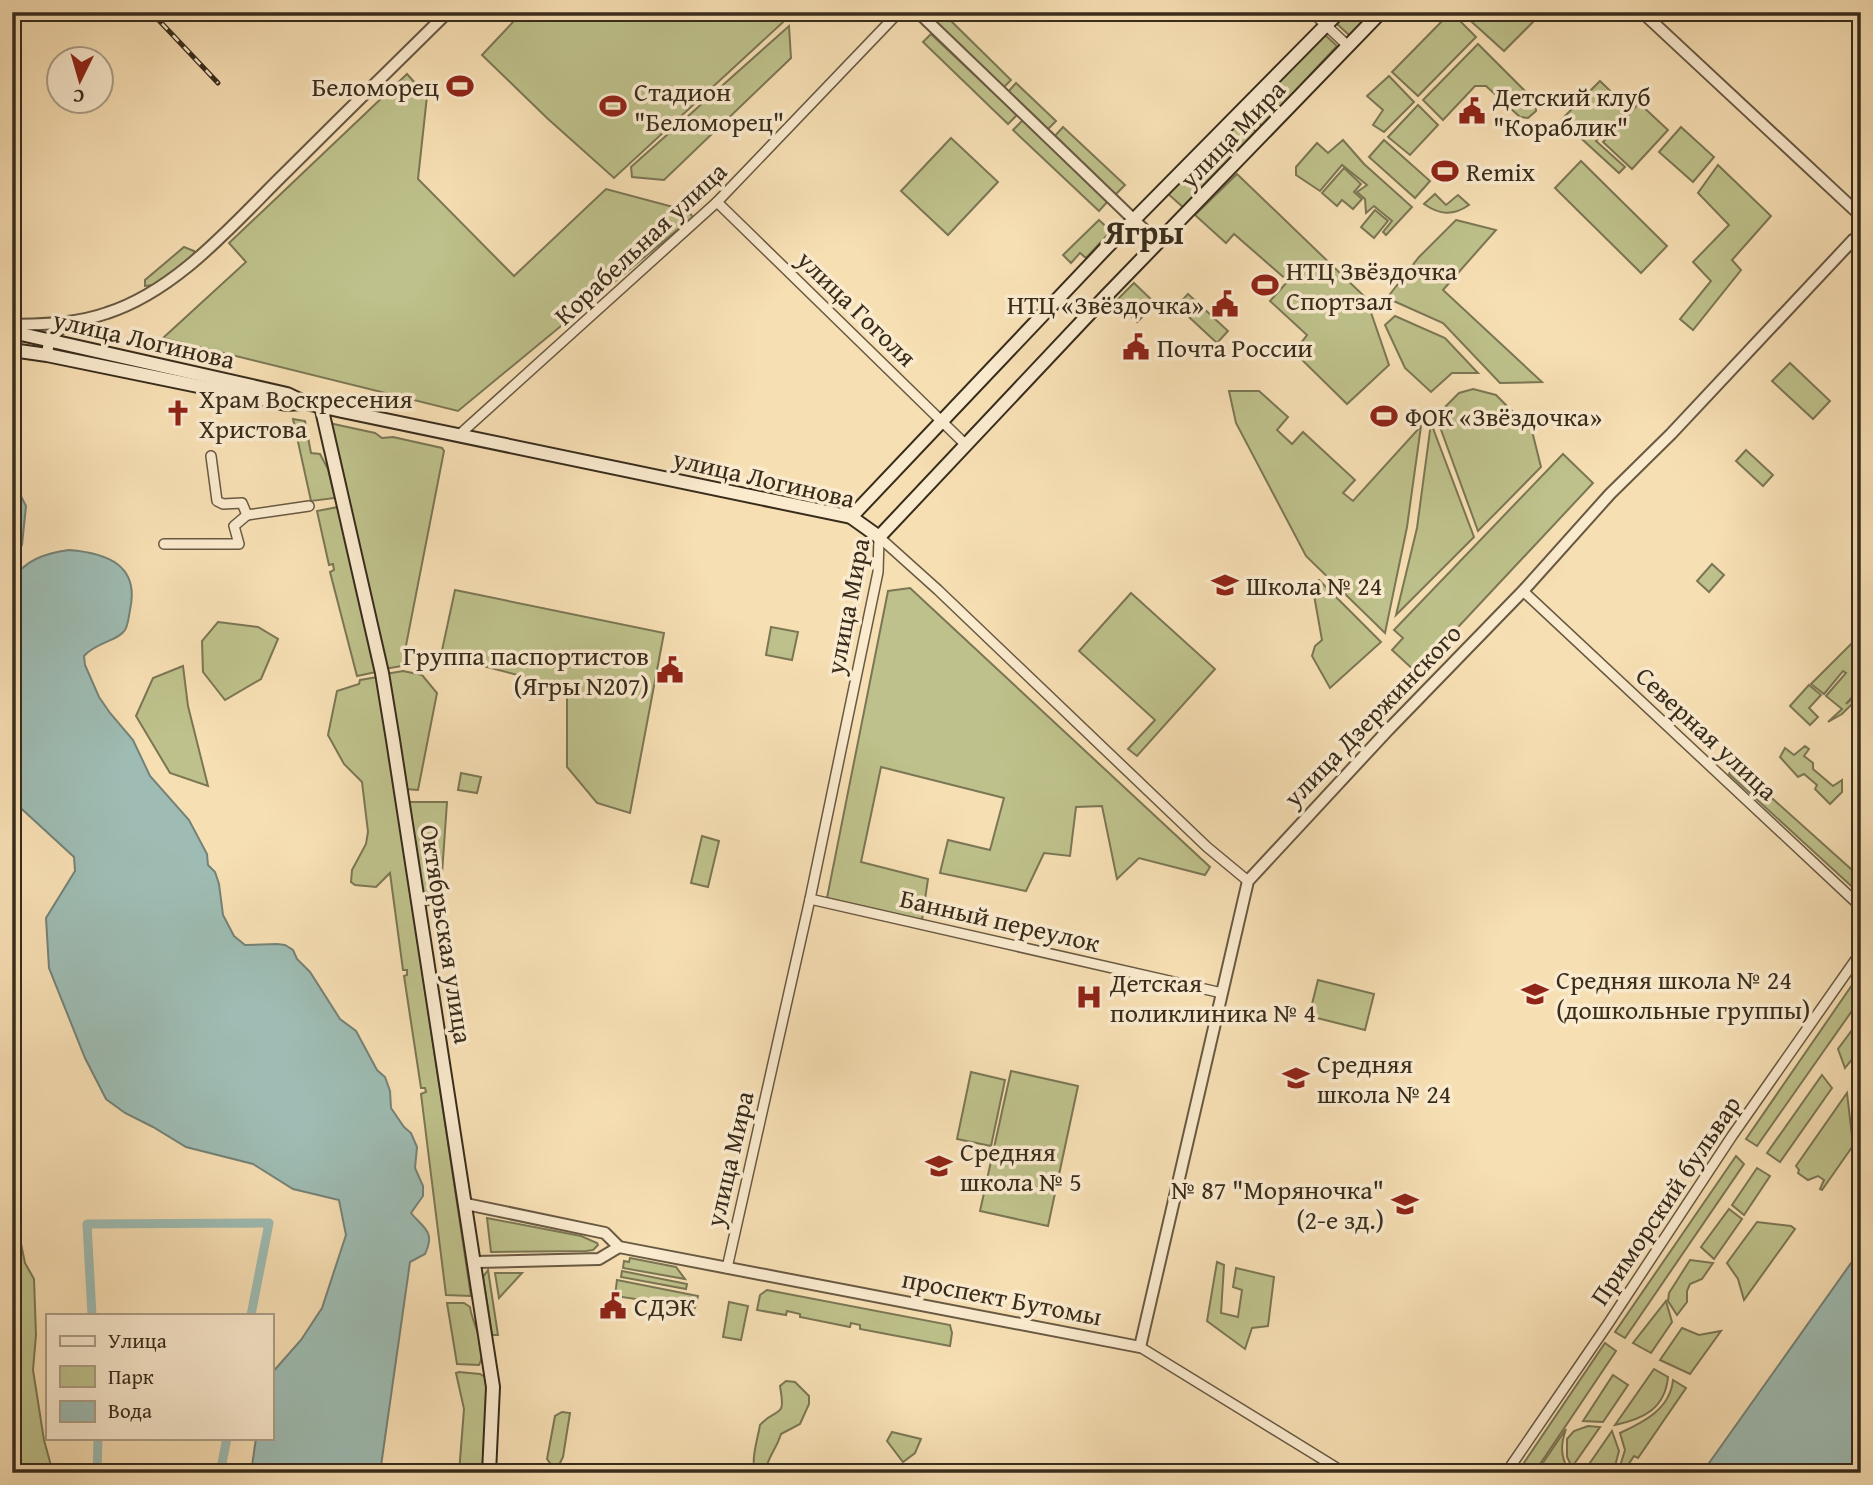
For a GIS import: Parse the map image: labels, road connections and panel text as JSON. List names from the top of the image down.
{
  "streets": {
    "main road": ["улица Мира", "улица Логинова", "Октябрьская улица"],
    "street": [
      "Корабельная улица",
      "улица Гоголя",
      "улица Дзержинского",
      "Северная улица",
      "Банный переулок",
      "Приморский бульвар",
      "проспект Бутомы"
    ]
  },
  "crossings": [
    ["улица Мира", "улица Гоголя"],
    ["улица Мира", "улица Логинова"],
    ["улица Мира", "Банный переулок"],
    ["улица Мира", "проспект Бутомы"],
    ["Корабельная улица", "улица Гоголя"],
    ["Корабельная улица", "улица Логинова"],
    ["улица Логинова", "улица Дзержинского"],
    ["улица Логинова", "Октябрьская улица"],
    ["улица Дзержинского", "Северная улица"],
    ["улица Дзержинского", "Банный переулок"],
    ["улица Дзержинского", "проспект Бутомы"],
    ["Октябрьская улица", "проспект Бутомы"]
  ],
  "districts": ["Ягры"],
  "places": {
    "sports": [
      "Беломорец",
      "Стадион \"Беломорец\"",
      "Remix",
      "НТЦ Звёздочка Спортзал",
      "ФОК «Звёздочка»"
    ],
    "public building": [
      "Детский клуб \"Кораблик\"",
      "НТЦ «Звёздочка»",
      "Почта России",
      "Группа паспортистов (Ягры N207)",
      "СДЭК"
    ],
    "church": ["Храм Воскресения Христова"],
    "school or university": [
      "Школа № 24",
      "Средняя школа № 24 (дошкольные группы)",
      "Средняя школа № 24",
      "Средняя школа № 5",
      "№ 87 \"Моряночка\" (2-е зд.)"
    ],
    "hospital": ["Детская поликлиника № 4"]
  },
  "legend": ["Улица", "Парк", "Вода"],
  "north": "bottom"
}
